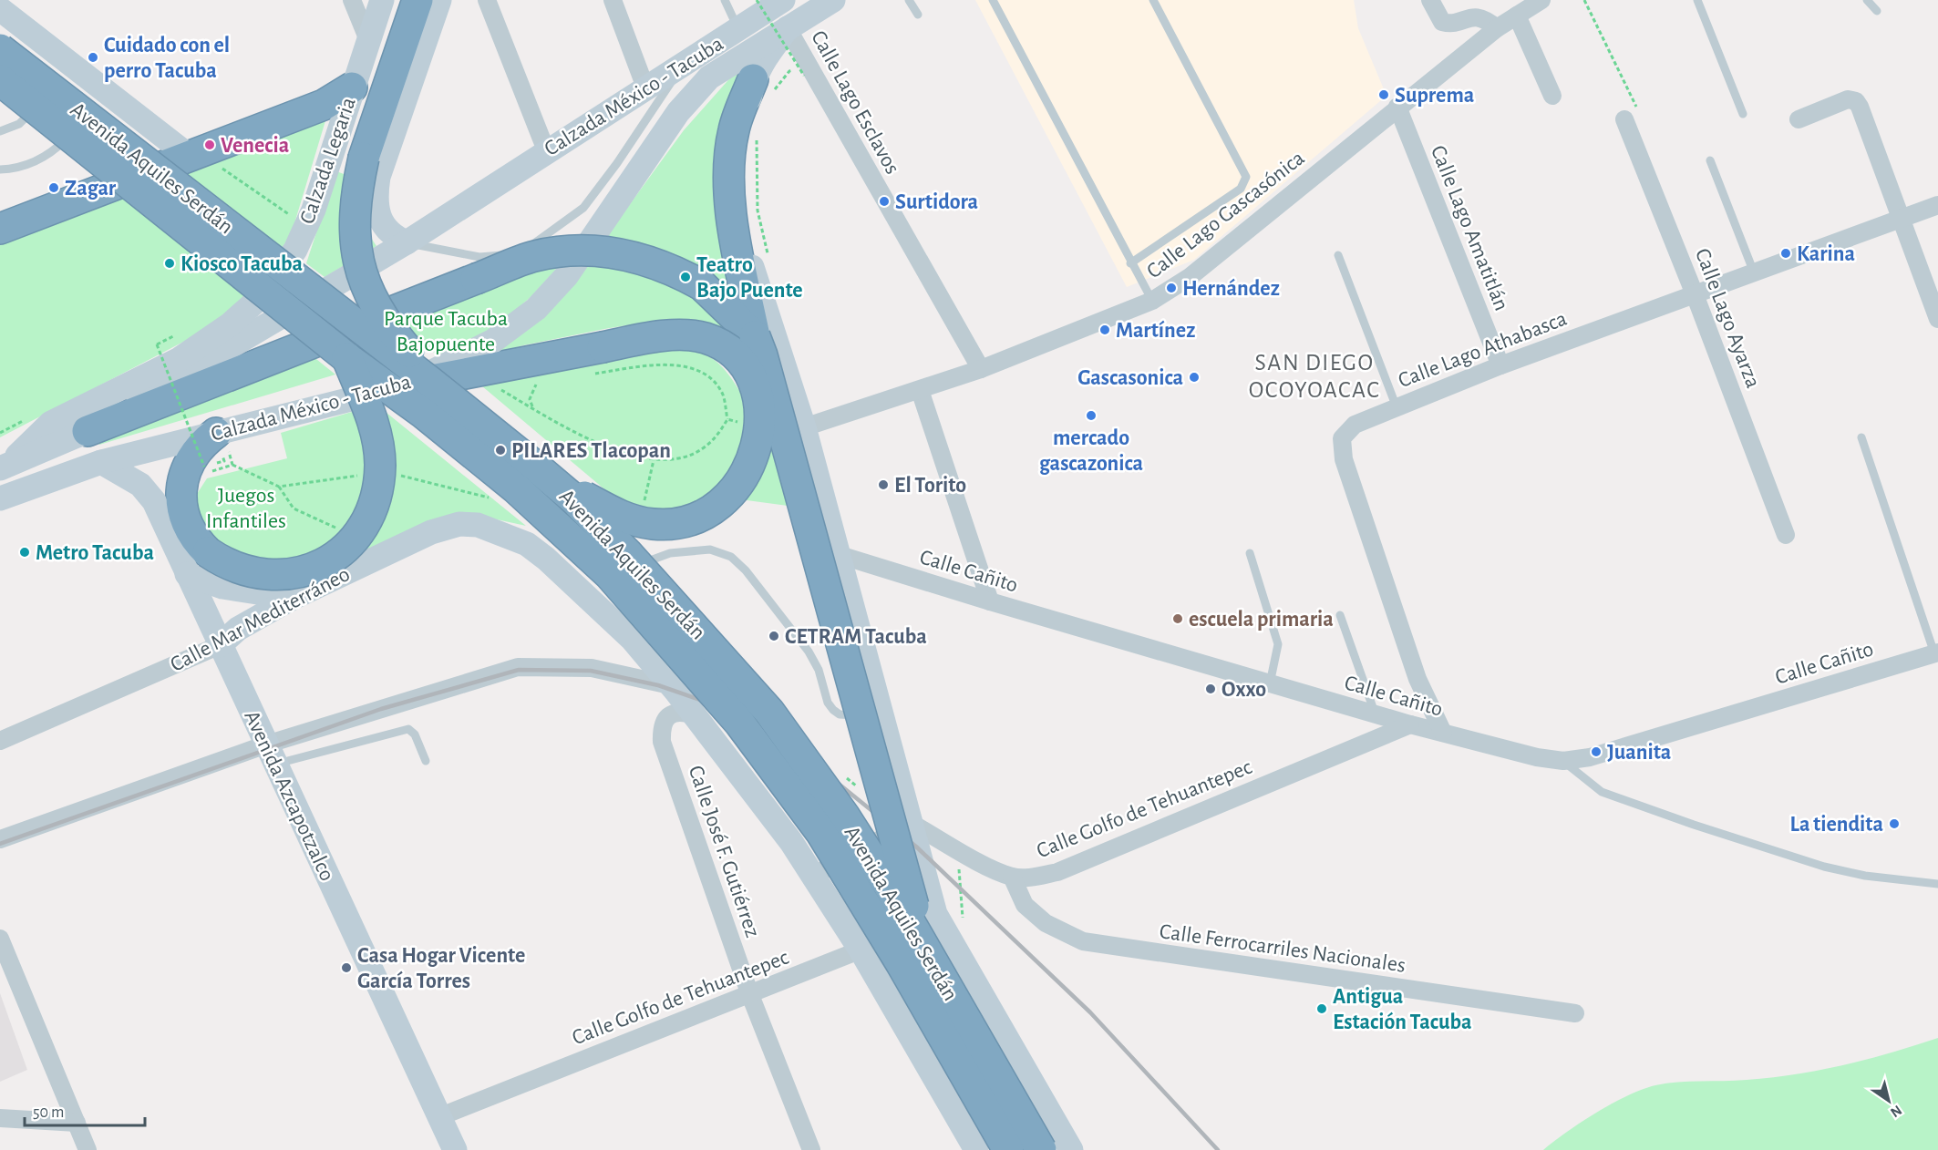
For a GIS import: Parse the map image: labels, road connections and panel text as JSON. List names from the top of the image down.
{
  "streets": {
    "highway": ["Avenida Aquiles Serdán"],
    "main road": [
      "Calzada México - Tacuba",
      "Calzada Legaria",
      "Calle Mar Mediterráneo",
      "Avenida Azcapotzalco"
    ],
    "street": [
      "Calle Lago Esclavos",
      "Calle Lago Gascasónica",
      "Calle Lago Amatitlán",
      "Calle Lago Ayarza",
      "Calle Lago Athabasca",
      "Calle Cañito",
      "Calle Golfo de Tehuantepec",
      "Calle José F. Gutiérrez",
      "Calle Ferrocarriles Nacionales"
    ]
  },
  "crossings": [
    ["Calzada México - Tacuba", "Calle Lago Esclavos"],
    ["Calzada México - Tacuba", "Calzada Legaria"],
    ["Calzada México - Tacuba", "Avenida Aquiles Serdán"],
    ["Calzada México - Tacuba", "Avenida Azcapotzalco"],
    ["Calle Lago Esclavos", "Avenida Aquiles Serdán"],
    ["Calle Lago Esclavos", "Calle Lago Gascasónica"],
    ["Avenida Aquiles Serdán", "Calle Lago Gascasónica"],
    ["Avenida Aquiles Serdán", "Calle Cañito"],
    ["Avenida Aquiles Serdán", "Calle Golfo de Tehuantepec"],
    ["Calle Lago Gascasónica", "Calle Lago Amatitlán"],
    ["Calle Lago Amatitlán", "Calle Lago Athabasca"],
    ["Calle Lago Ayarza", "Calle Lago Athabasca"],
    ["Calle Lago Athabasca", "Calle Cañito"],
    ["Calle Cañito", "Calle Golfo de Tehuantepec"],
    ["Calle Mar Mediterráneo", "Avenida Azcapotzalco"],
    ["Avenida Azcapotzalco", "Calle Golfo de Tehuantepec"],
    ["Calle Golfo de Tehuantepec", "Calle José F. Gutiérrez"],
    ["Calle Golfo de Tehuantepec", "Calle Ferrocarriles Nacionales"]
  ],
  "districts": ["SAN DIEGO OCOYOACAC"],
  "parks": ["Parque Tacuba Bajopuente", "Juegos Infantiles"],
  "places": [
    "Cuidado con el perro Tacuba",
    "Suprema",
    "Venecia",
    "Zagar",
    "Surtidora",
    "Karina",
    "Kiosco Tacuba",
    "Teatro Bajo Puente",
    "Hernández",
    "Martínez",
    "Gascasonica",
    "mercado gascazonica",
    "PILARES Tlacopan",
    "El Torito",
    "Metro Tacuba",
    "escuela primaria",
    "CETRAM Tacuba",
    "Oxxo",
    "Juanita",
    "La tiendita",
    "Casa Hogar Vicente García Torres",
    "Antigua Estación Tacuba"
  ],
  "scale_bar": "50 m",
  "north": "bottom right"
}
